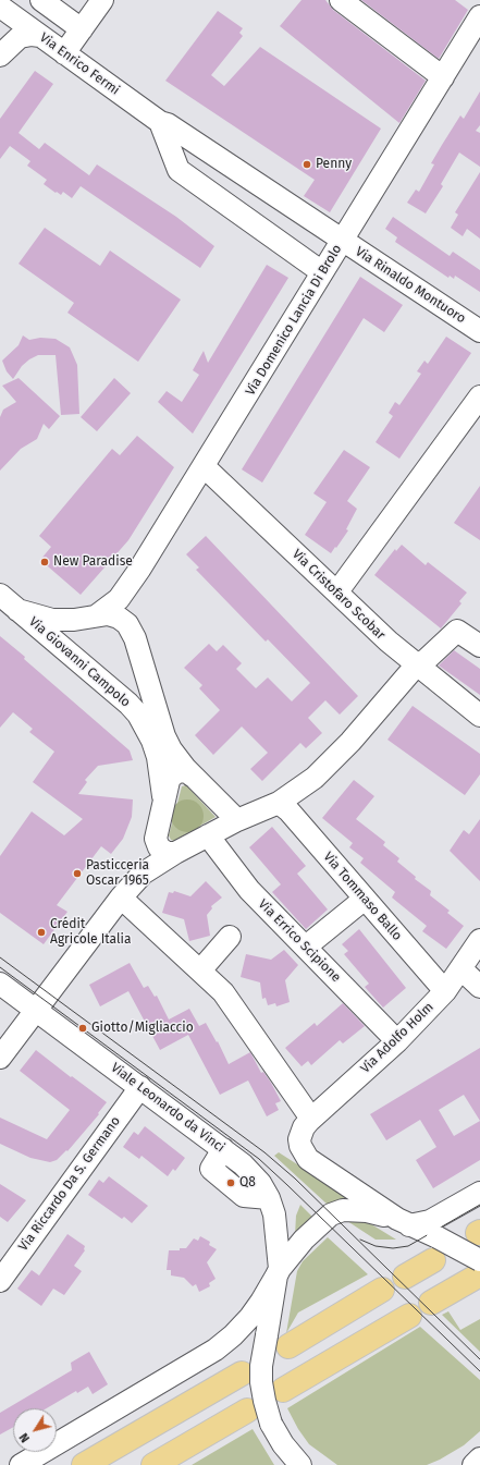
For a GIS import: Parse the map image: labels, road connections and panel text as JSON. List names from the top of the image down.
{
  "streets": {
    "street": [
      "Via Enrico Fermi",
      "Via Rinaldo Montuoro",
      "Via Domenico Lancia Di Brolo",
      "Via Cristofaro Scobar",
      "Via Giovanni Campolo",
      "Via Tommaso Ballo",
      "Via Errico Scipione",
      "Via Adolfo Holm",
      "Viale Leonardo da Vinci",
      "Via Riccardo Da S. Germano"
    ]
  },
  "crossings": [
    ["Via Enrico Fermi", "Via Rinaldo Montuoro"],
    ["Via Enrico Fermi", "Via Domenico Lancia Di Brolo"],
    ["Via Rinaldo Montuoro", "Via Domenico Lancia Di Brolo"],
    ["Via Domenico Lancia Di Brolo", "Via Cristofaro Scobar"],
    ["Via Domenico Lancia Di Brolo", "Via Giovanni Campolo"],
    ["Via Tommaso Ballo", "Via Adolfo Holm"],
    ["Via Errico Scipione", "Via Adolfo Holm"],
    ["Viale Leonardo da Vinci", "Via Riccardo Da S. Germano"]
  ],
  "places": [
    "Penny",
    "New Paradise",
    "Pasticceria Oscar 1965",
    "Crédit Agricole Italia",
    "Giotto/Migliaccio",
    "Q8"
  ],
  "north": "bottom left"
}
